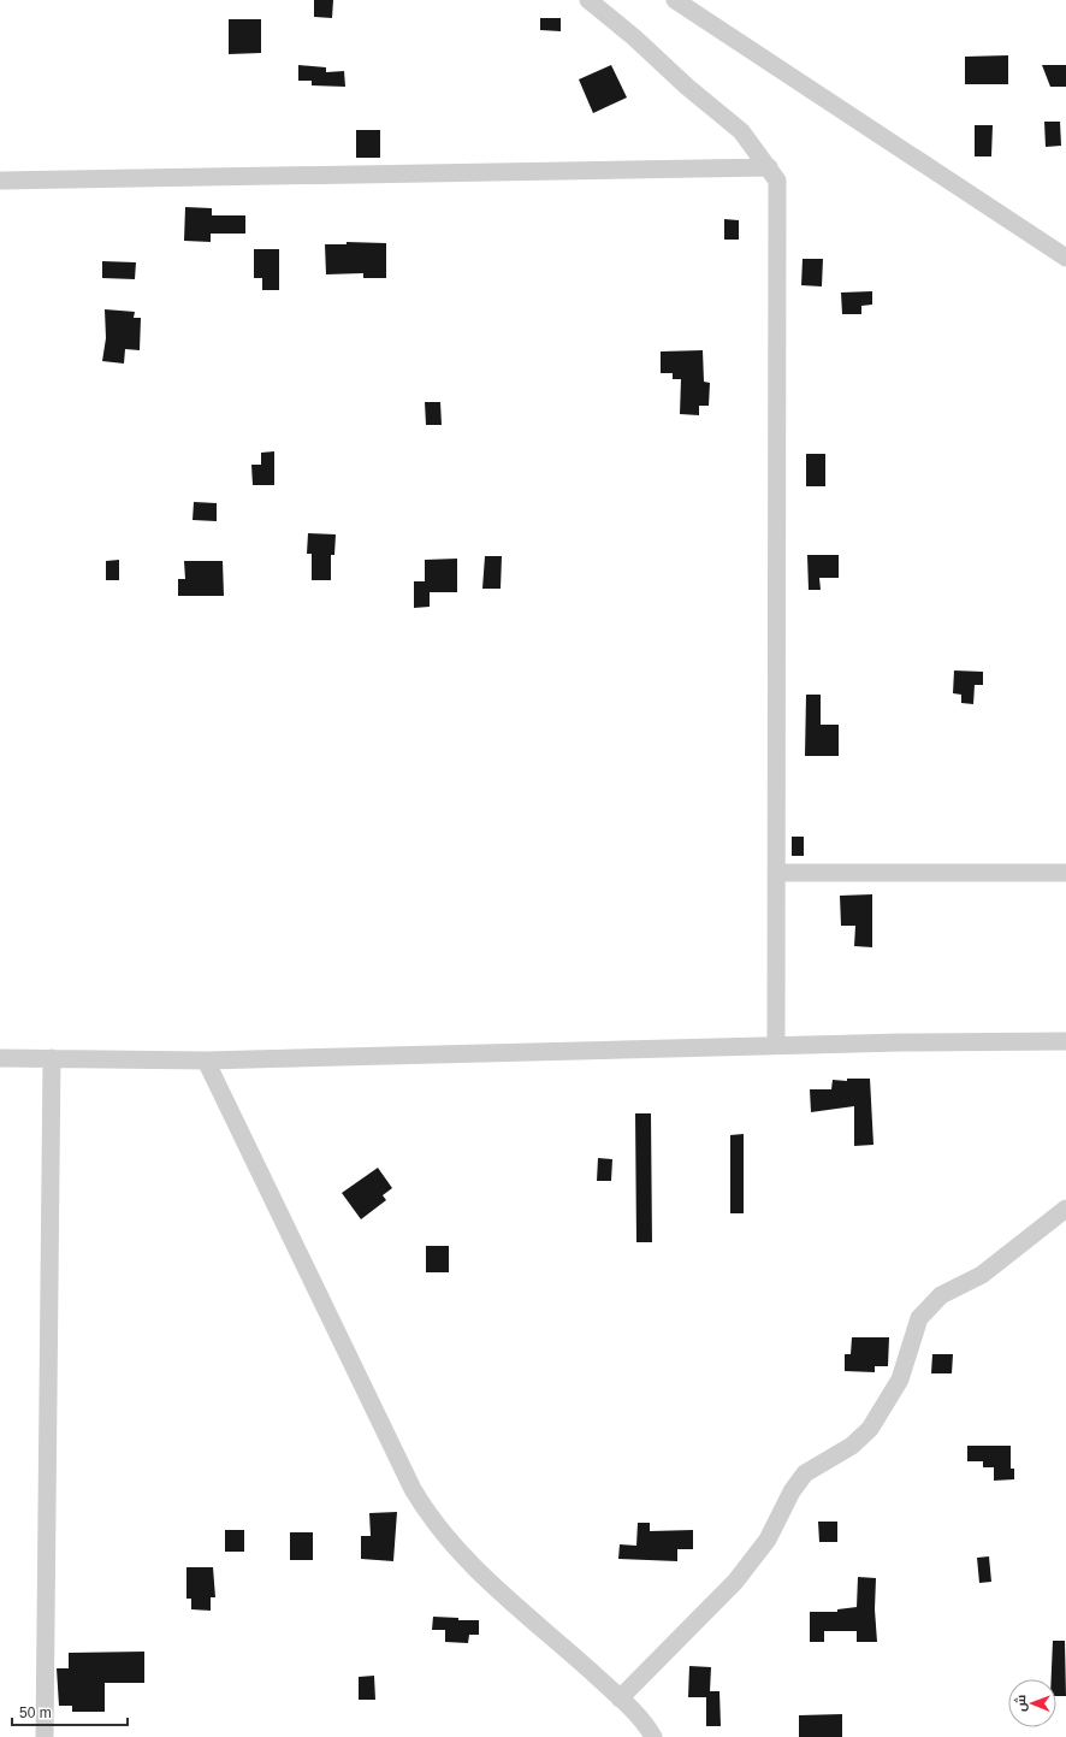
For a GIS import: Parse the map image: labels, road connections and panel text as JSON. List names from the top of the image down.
{
  "scale_bar": "50 m",
  "north": "left"
}
